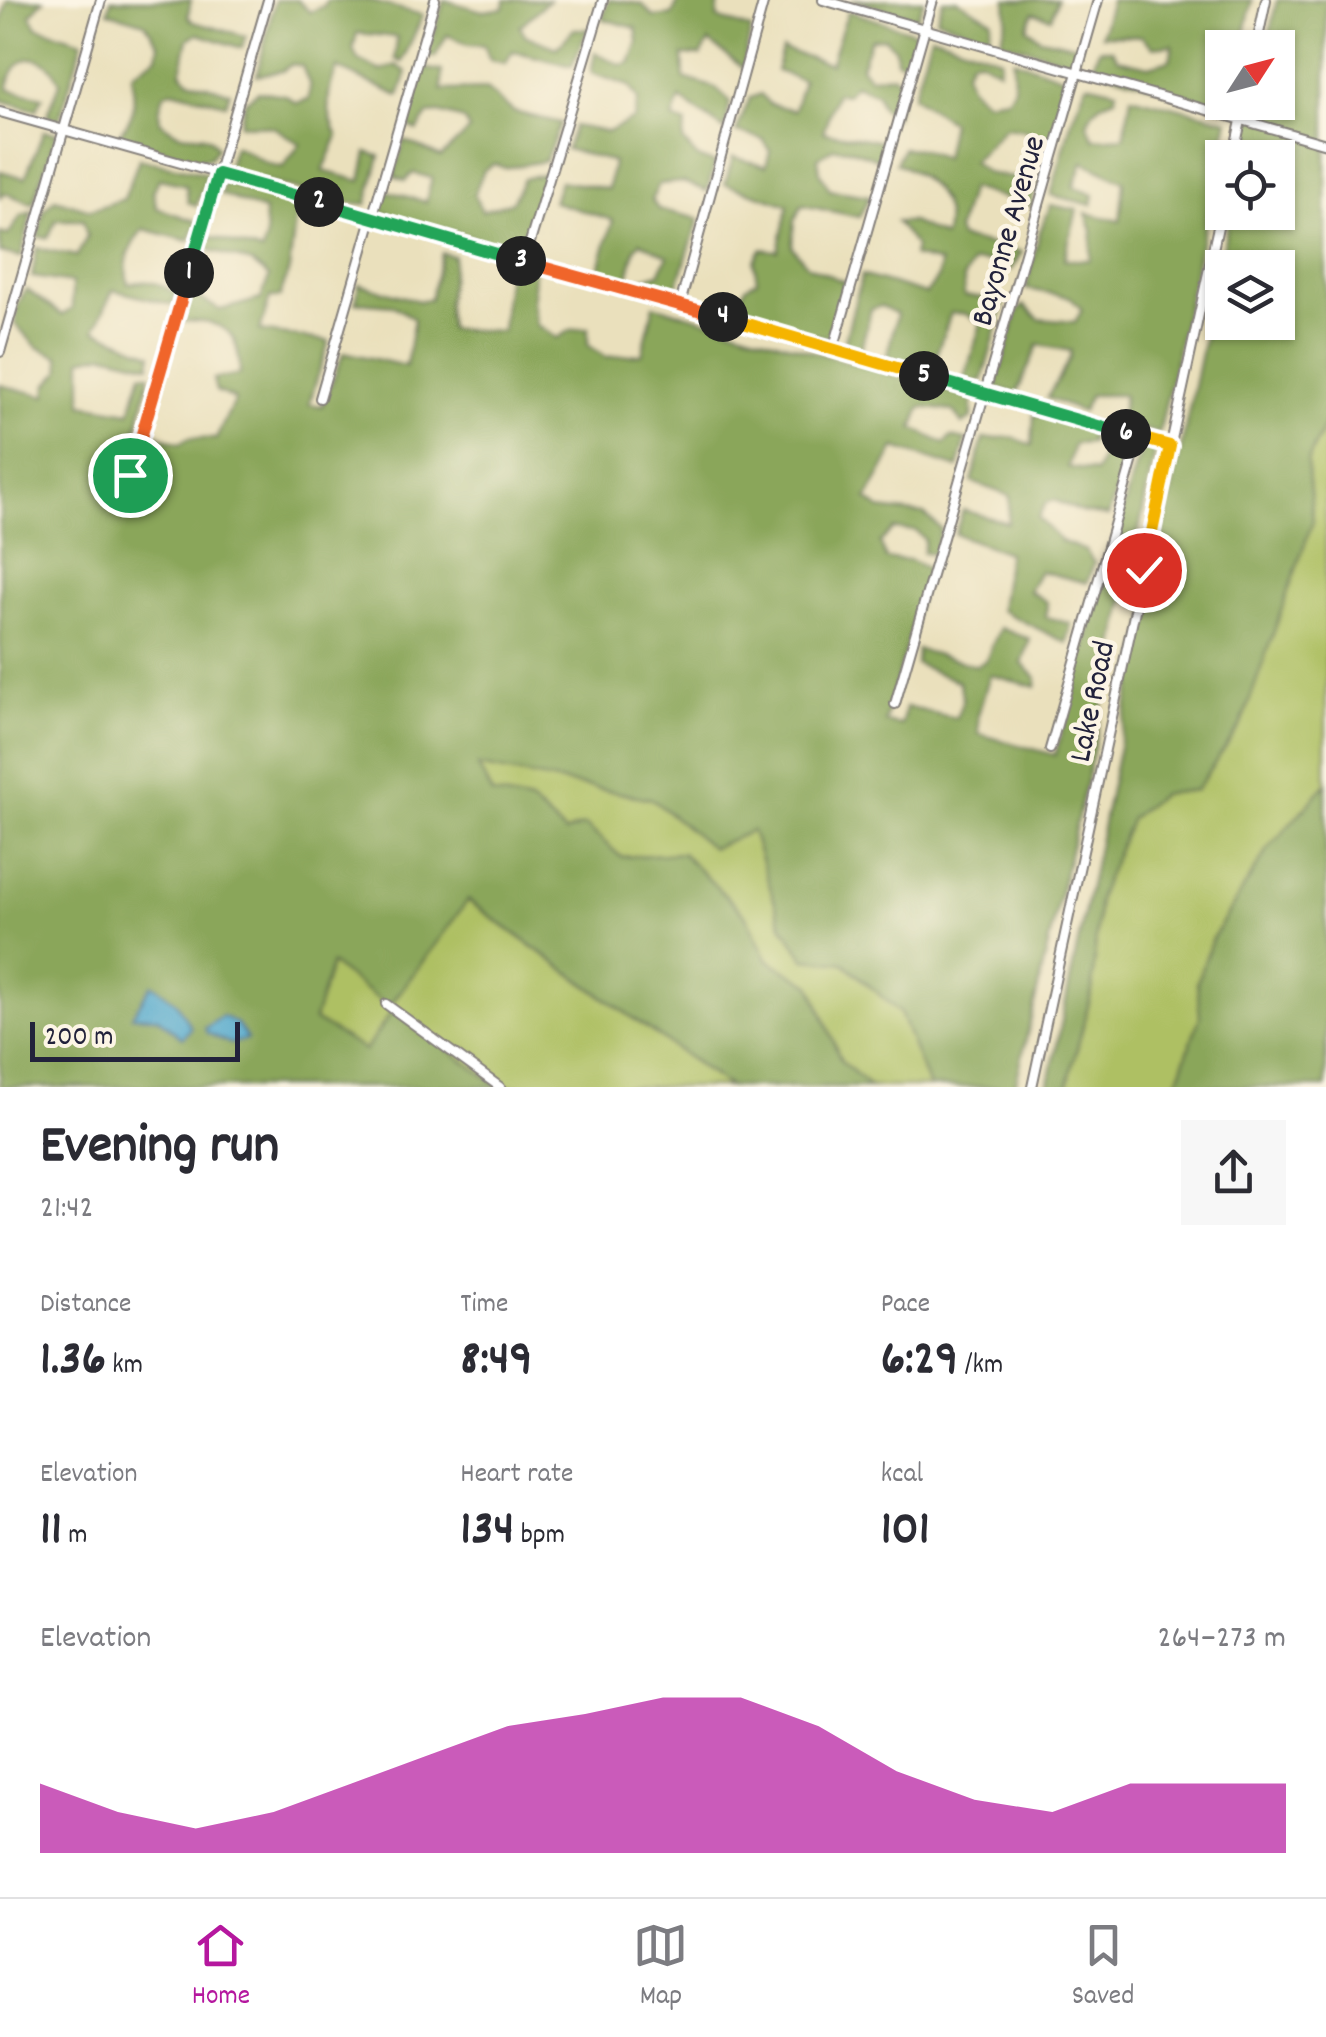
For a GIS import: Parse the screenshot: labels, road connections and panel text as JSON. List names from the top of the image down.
{
  "streets": {
    "street": ["Bayonne Avenue", "Lake Road"]
  },
  "scale_bar": "200 m",
  "north": "top right",
  "page": {
    "pins": [
      "2",
      "3",
      "1",
      "4",
      "5",
      "6"
    ],
    "scale": "200 m",
    "heading": ["Evening run", "21:42"],
    "stats": [
      ["Distance", "1.36 km"],
      ["Time", "8:49"],
      ["Pace", "6:29 /km"],
      ["Elevation", "11 m"],
      ["Heart rate", "134 bpm"],
      ["kcal", "101"]
    ],
    "chart": ["Elevation", "264–273 m"],
    "tabs": ["Home", "Map", "Saved"]
  }
}
